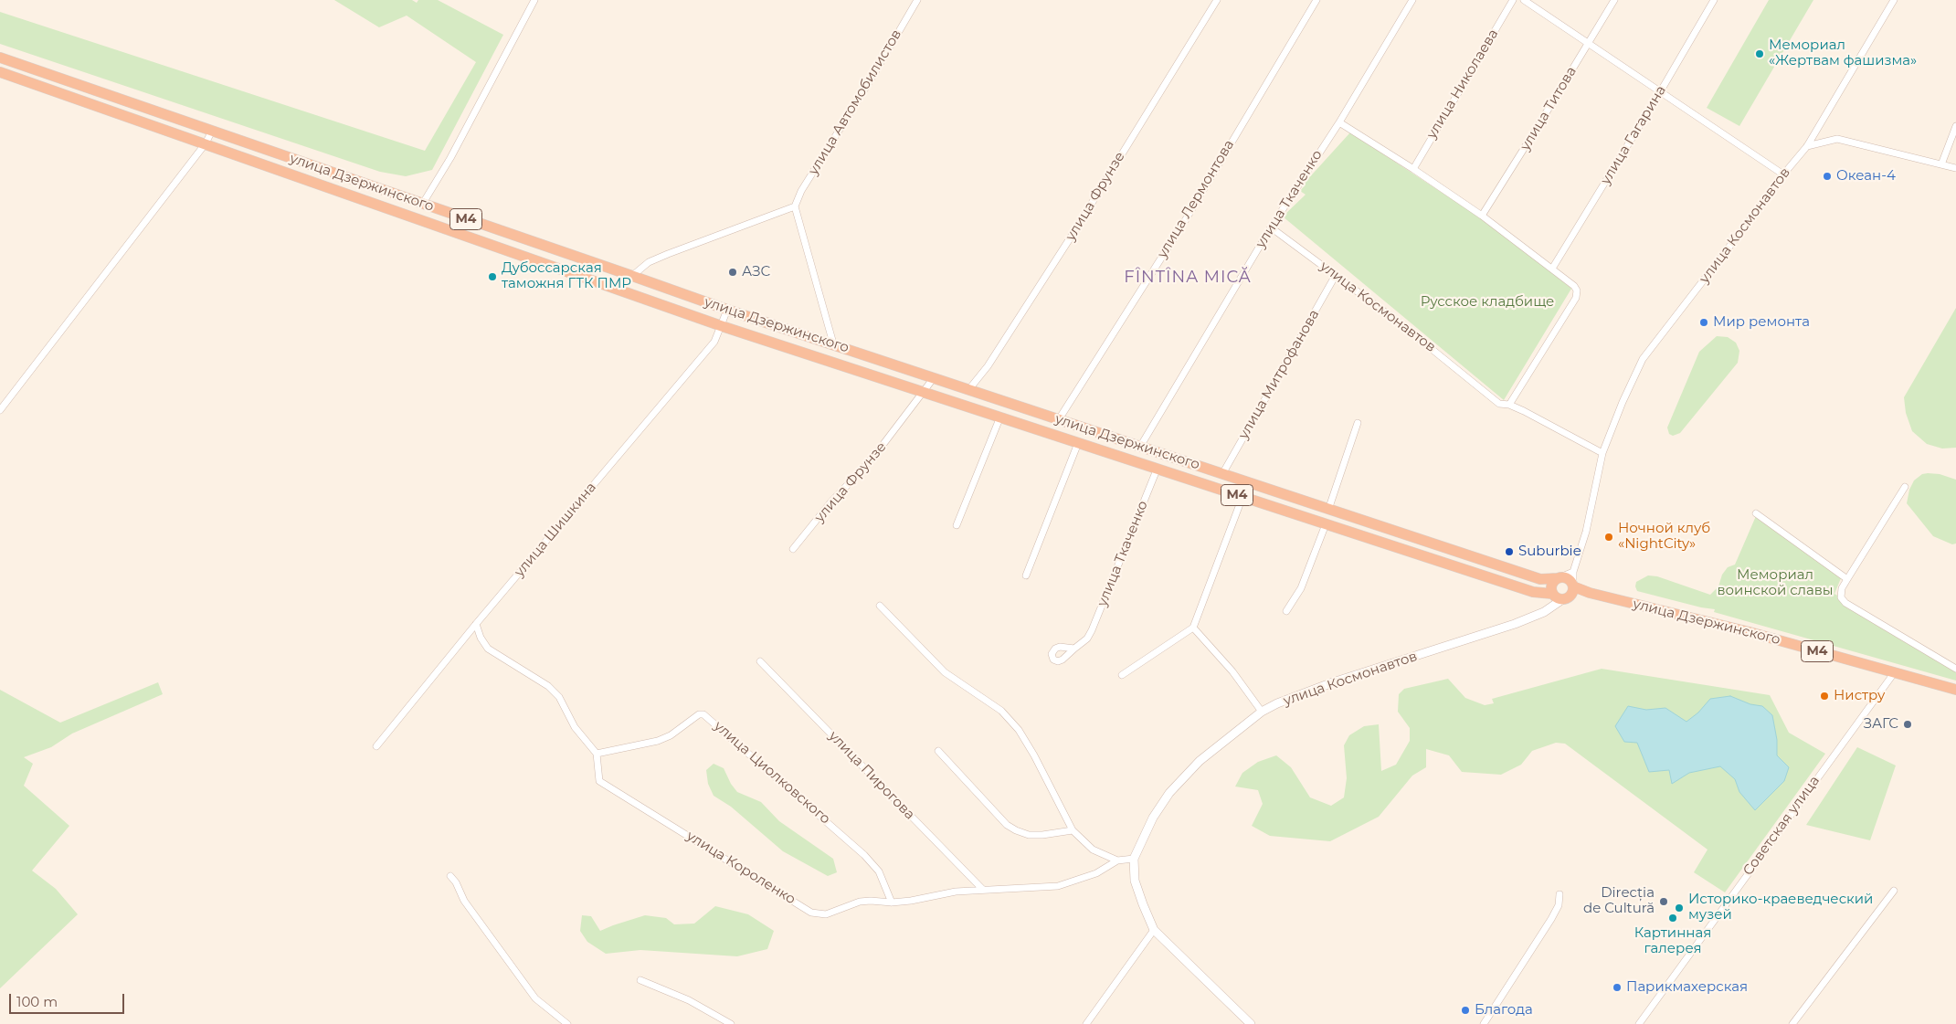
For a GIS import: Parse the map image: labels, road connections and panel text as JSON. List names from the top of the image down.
{
  "streets": {
    "highway": ["улица Дзержинского", "M4"],
    "street": [
      "улица Николаева",
      "улица Автомобилистов",
      "улица Титова",
      "улица Гагарина",
      "улица Фрунзе",
      "улица Лермонтова",
      "улица Ткаченко",
      "улица Космонавтов",
      "улица Митрофанова",
      "улица Шишкина",
      "улица Циолковского",
      "улица Пирогова",
      "Советская улица",
      "улица Короленко"
    ]
  },
  "crossings": [
    ["улица Дзержинского", "улица Фрунзе"],
    ["улица Дзержинского", "улица Лермонтова"],
    ["улица Дзержинского", "улица Ткаченко"],
    ["улица Дзержинского", "M4"],
    ["улица Дзержинского", "улица Космонавтов"],
    ["улица Дзержинского", "улица Митрофанова"],
    ["улица Дзержинского", "улица Шишкина"],
    ["улица Дзержинского", "Советская улица"],
    ["улица Ткаченко", "улица Космонавтов"],
    ["M4", "улица Космонавтов"],
    ["улица Космонавтов", "улица Митрофанова"],
    ["улица Циолковского", "улица Короленко"],
    ["улица Пирогова", "улица Короленко"]
  ],
  "districts": ["FÎNTÎNA MICĂ"],
  "parks": ["Русское кладбище", "Мемориал воинской славы"],
  "places": [
    "Мемориал «Жертвам фашизма»",
    "Океан-4",
    "АЗС",
    "Дубоссарская таможня ГТК ПМР",
    "Мир ремонта",
    "Ночной клуб «NightCity»",
    "Suburbie",
    "Нистру",
    "ЗАГС",
    "Direcția de Cultură",
    "Историко-краеведческий музей",
    "Картинная галерея",
    "Парикмахерская",
    "Благода"
  ],
  "scale_bar": "100 m"
}
